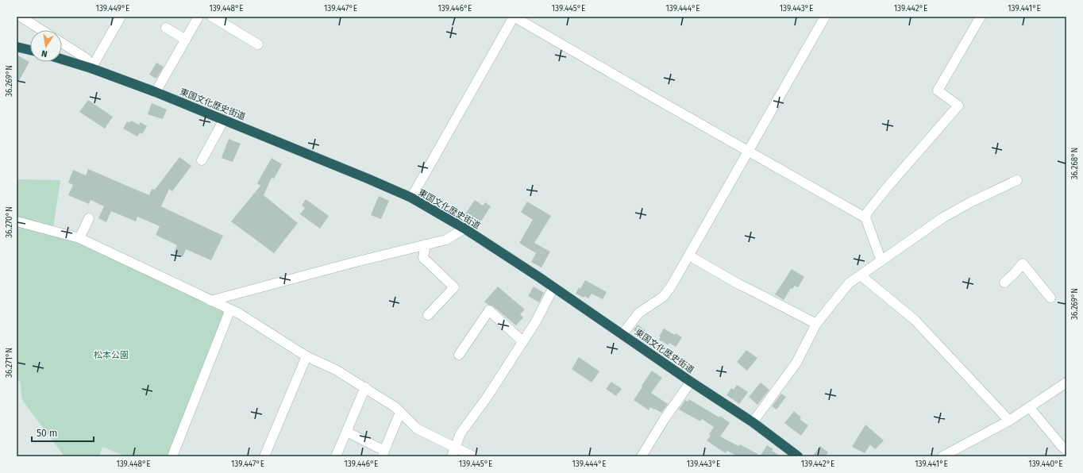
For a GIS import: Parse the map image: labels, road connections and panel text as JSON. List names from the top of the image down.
{
  "streets": {
    "highway": ["東国文化歴史街道"]
  },
  "parks": ["松本公園"],
  "scale_bar": "50 m",
  "north": "bottom",
  "coordinates": [
    "139.449°E",
    "139.448°E",
    "139.447°E",
    "139.446°E",
    "139.445°E",
    "139.444°E",
    "139.443°E",
    "139.442°E",
    "139.441°E",
    "36.269°N",
    "36.268°N",
    "36.270°N",
    "36.271°N",
    "139.440°E"
  ]
}
